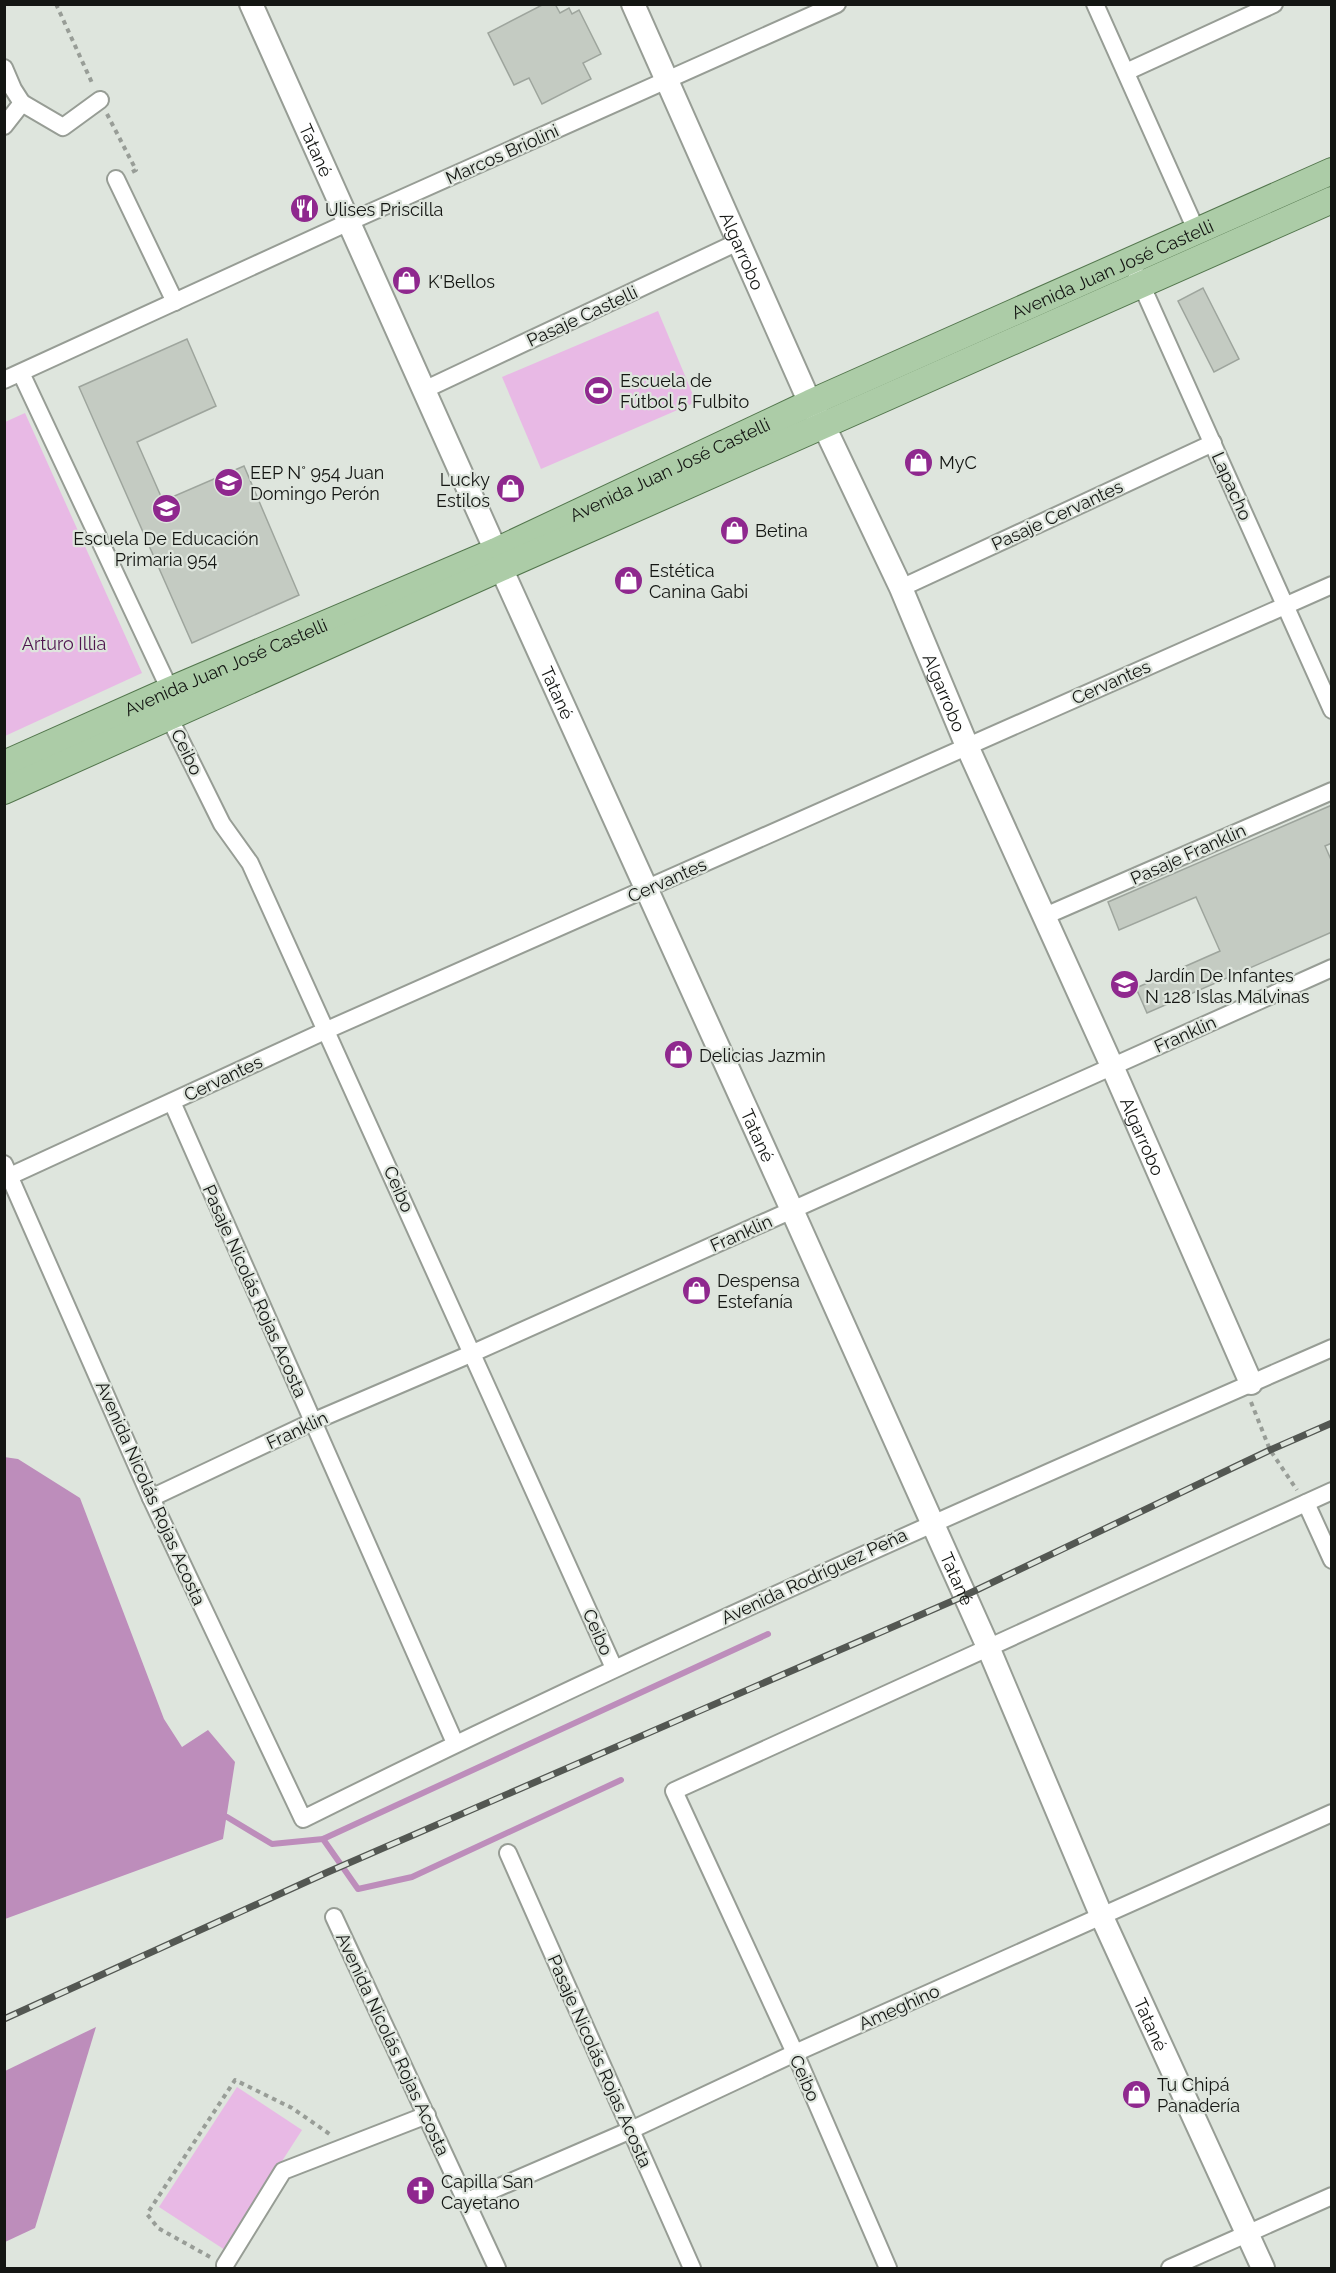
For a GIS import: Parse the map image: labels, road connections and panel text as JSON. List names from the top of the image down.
{
  "streets": {
    "main road": ["Avenida Juan José Castelli"],
    "street": [
      "Tatané",
      "Marcos Briolini",
      "Algarrobo",
      "Pasaje Castelli",
      "Lapacho",
      "Pasaje Cervantes",
      "Cervantes",
      "Ceibo",
      "Pasaje Franklin",
      "Franklin",
      "Pasaje Nicolás Rojas Acosta",
      "Avenida Nicolás Rojas Acosta",
      "Avenida Rodríguez Peña",
      "Ameghino"
    ]
  },
  "crossings": [
    ["Tatané", "Marcos Briolini"],
    ["Tatané", "Avenida Juan José Castelli"],
    ["Tatané", "Pasaje Castelli"],
    ["Tatané", "Cervantes"],
    ["Tatané", "Ceibo"],
    ["Tatané", "Franklin"],
    ["Tatané", "Avenida Rodríguez Peña"],
    ["Tatané", "Ameghino"],
    ["Marcos Briolini", "Algarrobo"],
    ["Algarrobo", "Avenida Juan José Castelli"],
    ["Algarrobo", "Pasaje Castelli"],
    ["Algarrobo", "Pasaje Cervantes"],
    ["Algarrobo", "Cervantes"],
    ["Algarrobo", "Pasaje Franklin"],
    ["Algarrobo", "Franklin"],
    ["Algarrobo", "Avenida Rodríguez Peña"],
    ["Avenida Juan José Castelli", "Lapacho"],
    ["Avenida Juan José Castelli", "Ceibo"],
    ["Lapacho", "Pasaje Cervantes"],
    ["Lapacho", "Cervantes"],
    ["Cervantes", "Ceibo"],
    ["Cervantes", "Pasaje Nicolás Rojas Acosta"],
    ["Cervantes", "Avenida Nicolás Rojas Acosta"],
    ["Ceibo", "Franklin"],
    ["Ceibo", "Avenida Rodríguez Peña"],
    ["Ceibo", "Ameghino"],
    ["Franklin", "Pasaje Nicolás Rojas Acosta"],
    ["Franklin", "Avenida Nicolás Rojas Acosta"],
    ["Pasaje Nicolás Rojas Acosta", "Avenida Rodríguez Peña"],
    ["Pasaje Nicolás Rojas Acosta", "Ameghino"],
    ["Avenida Nicolás Rojas Acosta", "Avenida Rodríguez Peña"],
    ["Avenida Nicolás Rojas Acosta", "Ameghino"]
  ],
  "parks": ["Arturo Illia"],
  "places": {
    "restaurant": ["Ulises Priscilla"],
    "shop": [
      "K'Bellos",
      "MyC",
      "Lucky Estilos",
      "Betina",
      "Estética Canina Gabi",
      "Delicias Jazmin",
      "Despensa Estefanía",
      "Tu Chipá Panadería"
    ],
    "sports": ["Escuela de Fútbol 5 Fulbito"],
    "school or university": ["EEP N° 954 Juan Domingo Perón", "Escuela De Educación Primaria 954", "Jardín De Infantes N 128 Islas Malvinas"],
    "church": ["Capilla San Cayetano"]
  }
}
